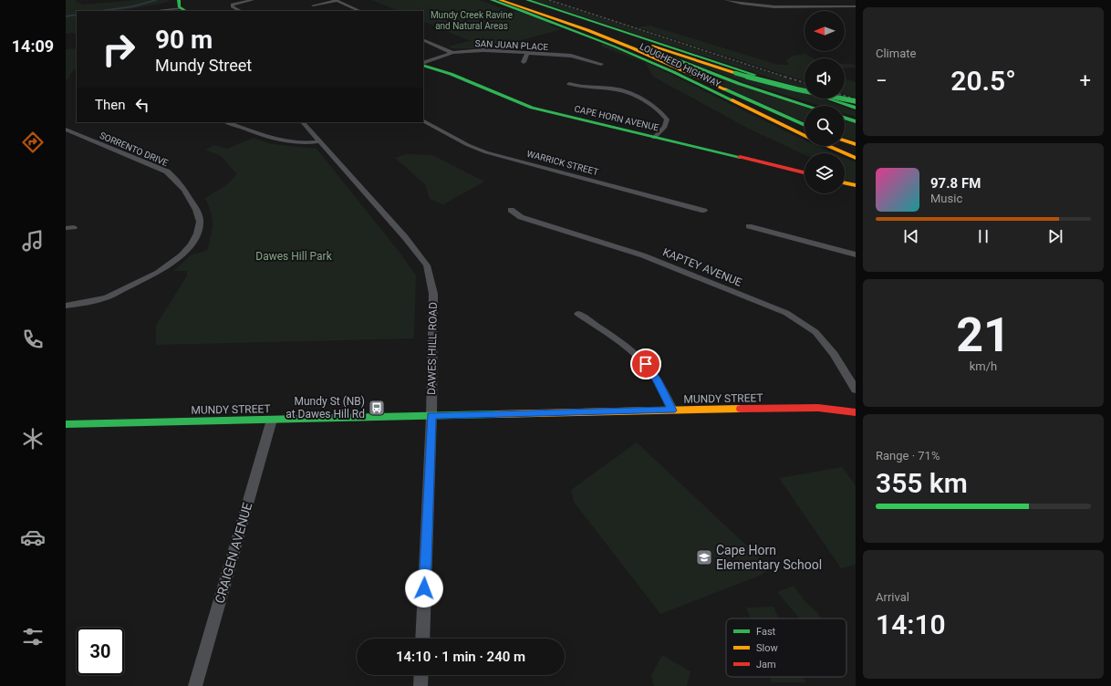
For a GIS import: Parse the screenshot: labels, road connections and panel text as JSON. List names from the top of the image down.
{
  "streets": {
    "main road": ["LOUGHEED HIGHWAY", "CAPE HORN AVENUE", "MUNDY STREET"],
    "street": [
      "SAN JUAN PLACE",
      "SORRENTO DRIVE",
      "WARRICK STREET",
      "KAPTEY AVENUE",
      "DAWES HILL ROAD",
      "CRAIGEN AVENUE"
    ]
  },
  "crossings": [
    ["DAWES HILL ROAD", "MUNDY STREET"],
    ["MUNDY STREET", "CRAIGEN AVENUE"]
  ],
  "parks": ["Mundy Creek Ravine and Natural Areas", "Dawes Hill Park"],
  "places": {
    "bus stop": ["Mundy St (NB) at Dawes Hill Rd"],
    "school or university": ["Cape Horn Elementary School"]
  },
  "legend": ["Fast", "Slow", "Jam"],
  "north": "left",
  "page": {
    "tabs": "14:09",
    "tile": [
      "Climate",
      ["21", "km/h"],
      ["Range · 71%", "355 km"],
      ["Arrival", "14:10"]
    ],
    "turn": ["90 m", "Mundy Street"],
    "heat": ["−", "20.5°", "+"],
    "then": "Then",
    "song": ["97.8 FM", "Music"],
    "limit": "30",
    "trip": "14:10 · 1 min · 240 m"
  }
}
